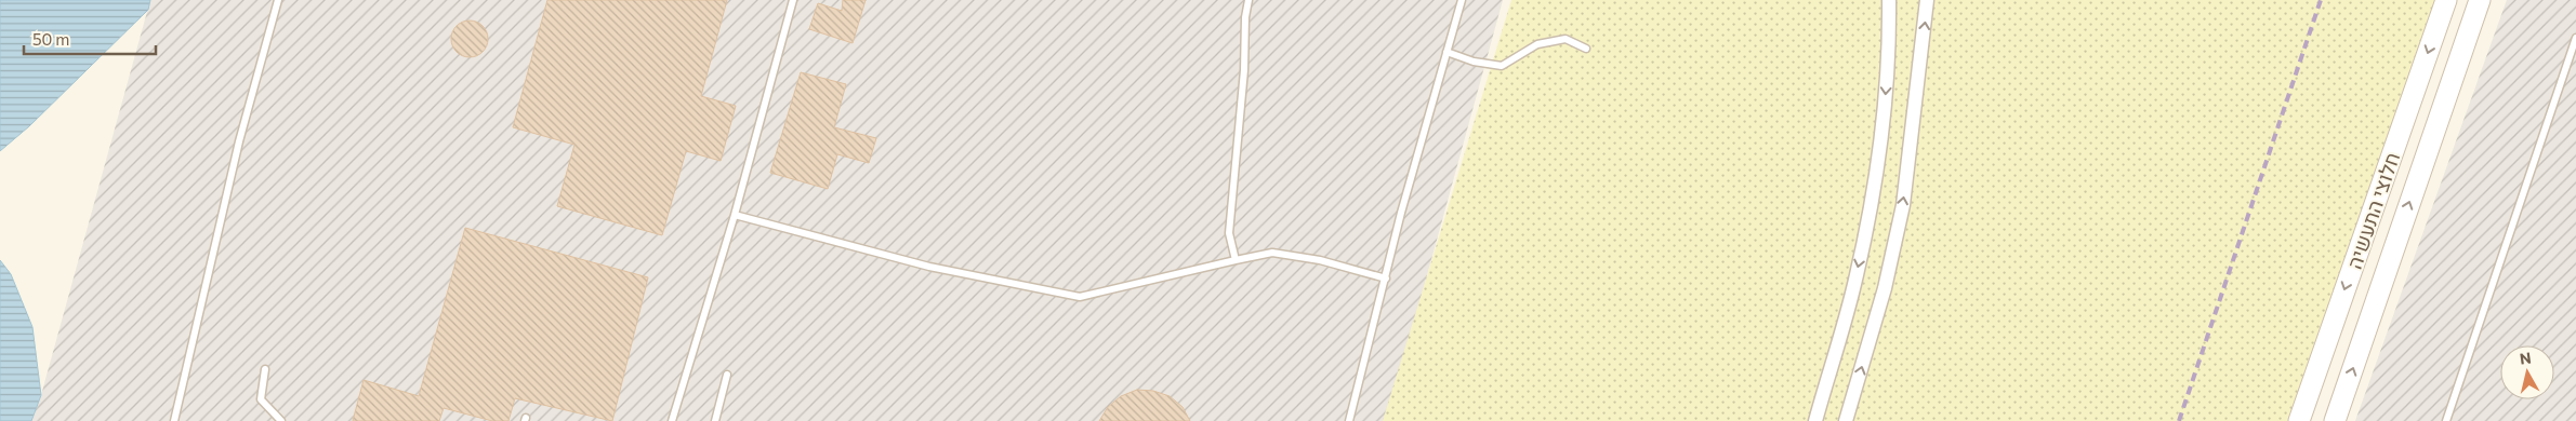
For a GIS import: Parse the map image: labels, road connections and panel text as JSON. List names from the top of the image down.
{
  "streets": {
    "street": ["חלוצי התעשיה"]
  },
  "scale_bar": "50 m",
  "north": "top"
}
